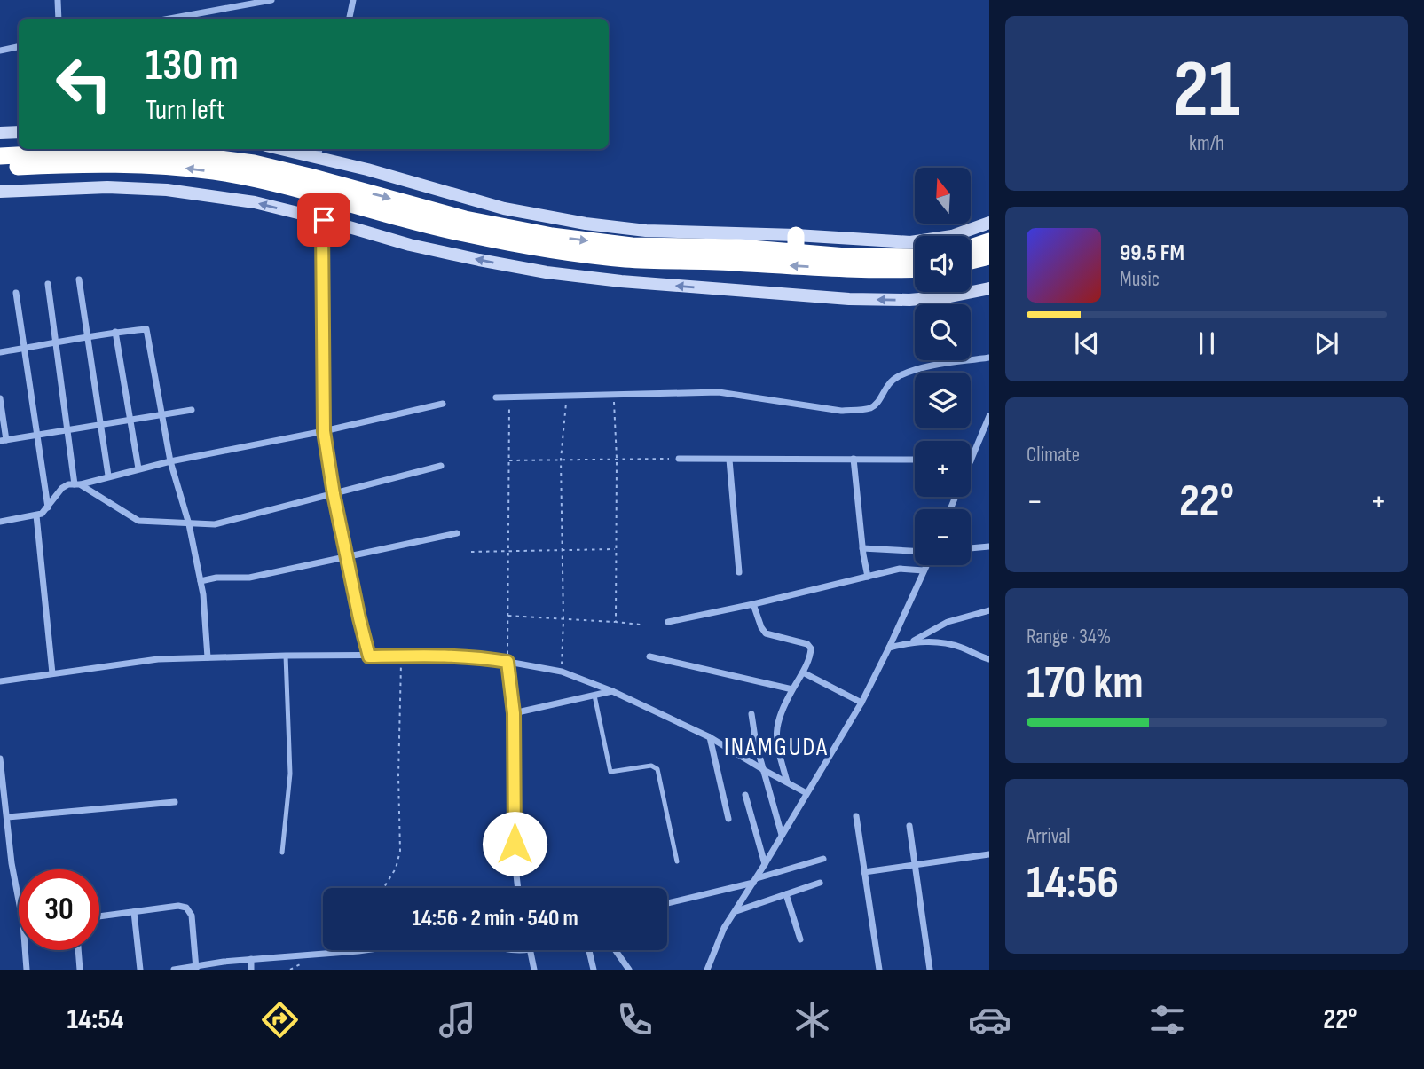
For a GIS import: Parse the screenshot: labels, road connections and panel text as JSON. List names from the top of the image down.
{
  "districts": ["INAMGUDA"],
  "north": "top",
  "page": {
    "tile": [
      ["21", "km/h"],
      "Climate",
      ["Range · 34%", "170 km"],
      ["Arrival", "14:56"]
    ],
    "turn": ["130 m", "Turn left"],
    "map_buttons": ["+", "−"],
    "song": ["99.5 FM", "Music"],
    "heat": ["−", "22°", "+"],
    "limit": "30",
    "trip": "14:56 · 2 min · 540 m",
    "tabs": ["14:54", "22°"]
  }
}
